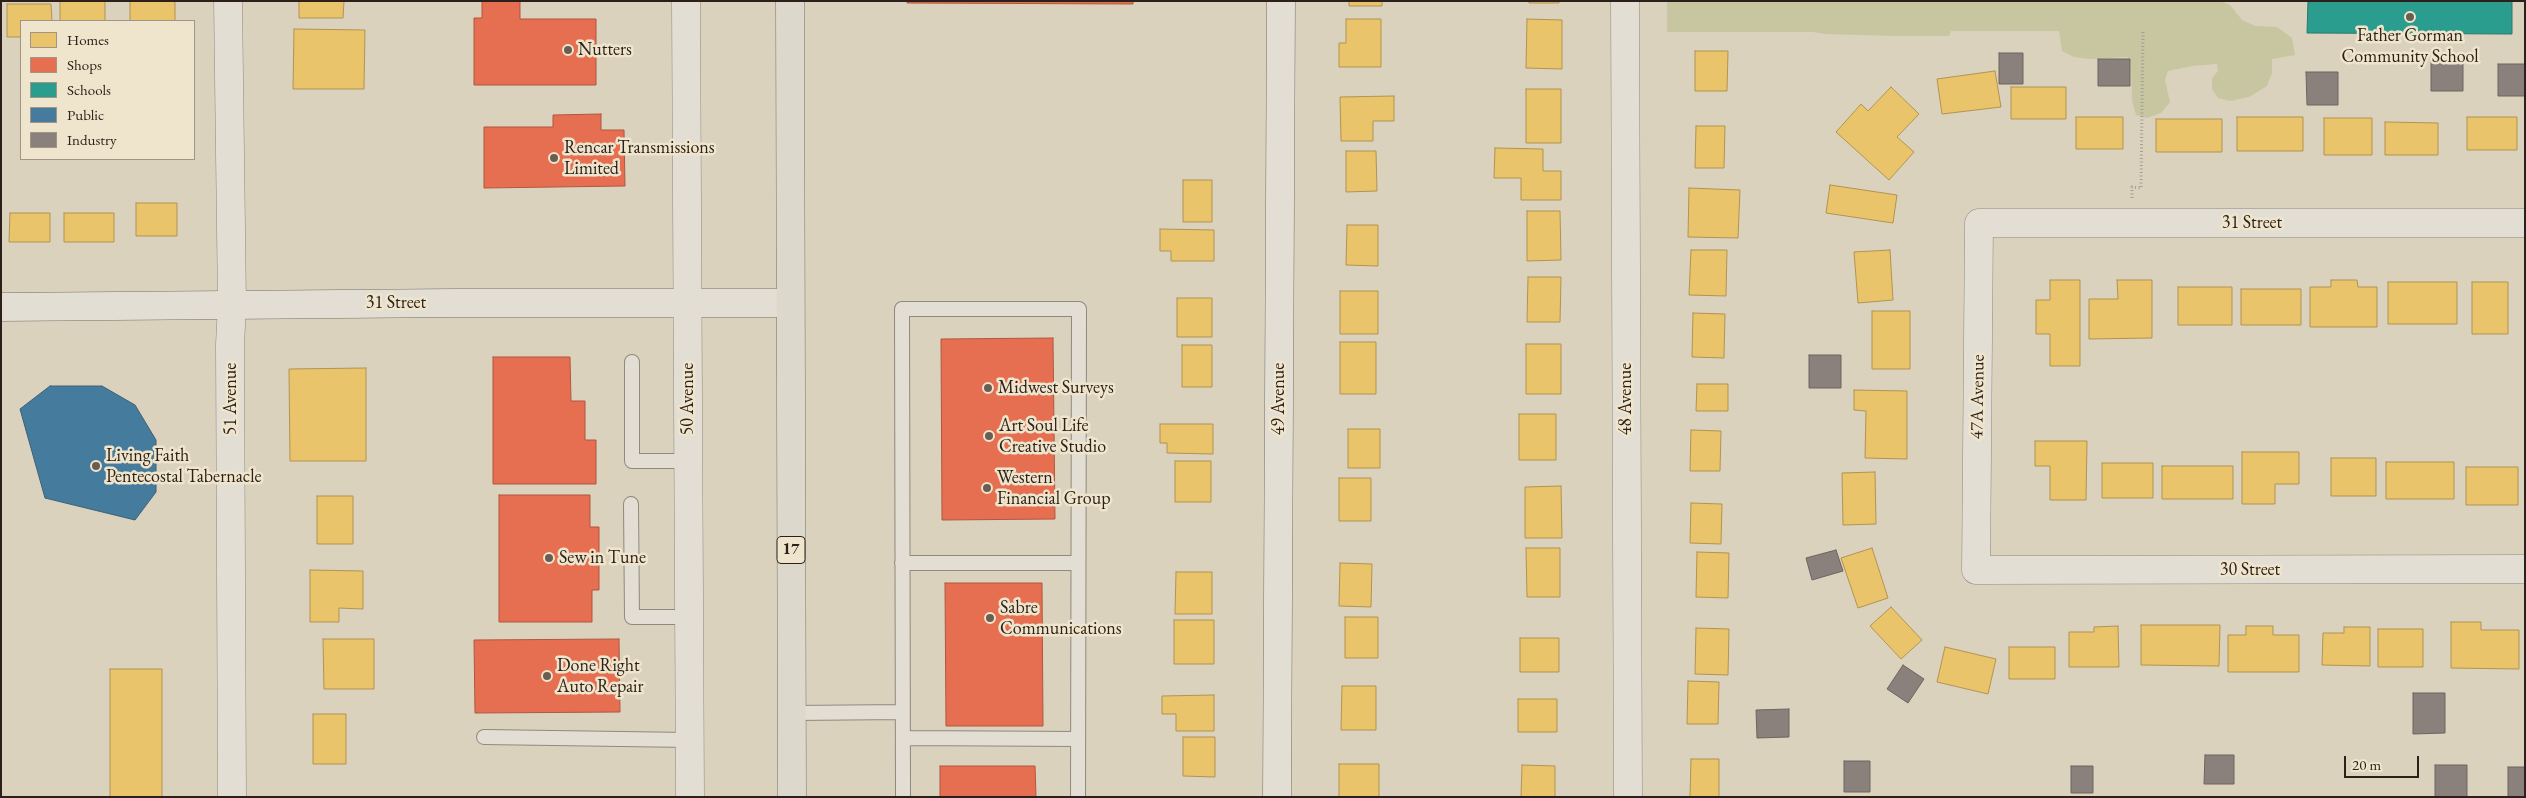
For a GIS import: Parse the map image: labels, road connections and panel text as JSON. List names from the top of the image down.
{
  "streets": {
    "main road": ["17"],
    "street": [
      "31 Street",
      "47A Avenue",
      "51 Avenue",
      "50 Avenue",
      "49 Avenue",
      "48 Avenue",
      "30 Street"
    ]
  },
  "crossings": [
    ["31 Street", "47A Avenue"],
    ["31 Street", "51 Avenue"],
    ["31 Street", "50 Avenue"],
    ["31 Street", "17"],
    ["47A Avenue", "30 Street"]
  ],
  "places": [
    "Father Gorman Community School",
    "Nutters",
    "Rencar Transmissions Limited",
    "Midwest Surveys",
    "Art Soul Life Creative Studio",
    "Living Faith Pentecostal Tabernacle",
    "Western Financial Group",
    "Sew in Tune",
    "Sabre Communications",
    "Done Right Auto Repair"
  ],
  "legend": [
    "Homes",
    "Shops",
    "Schools",
    "Public",
    "Industry"
  ],
  "scale_bar": "20 m"
}
